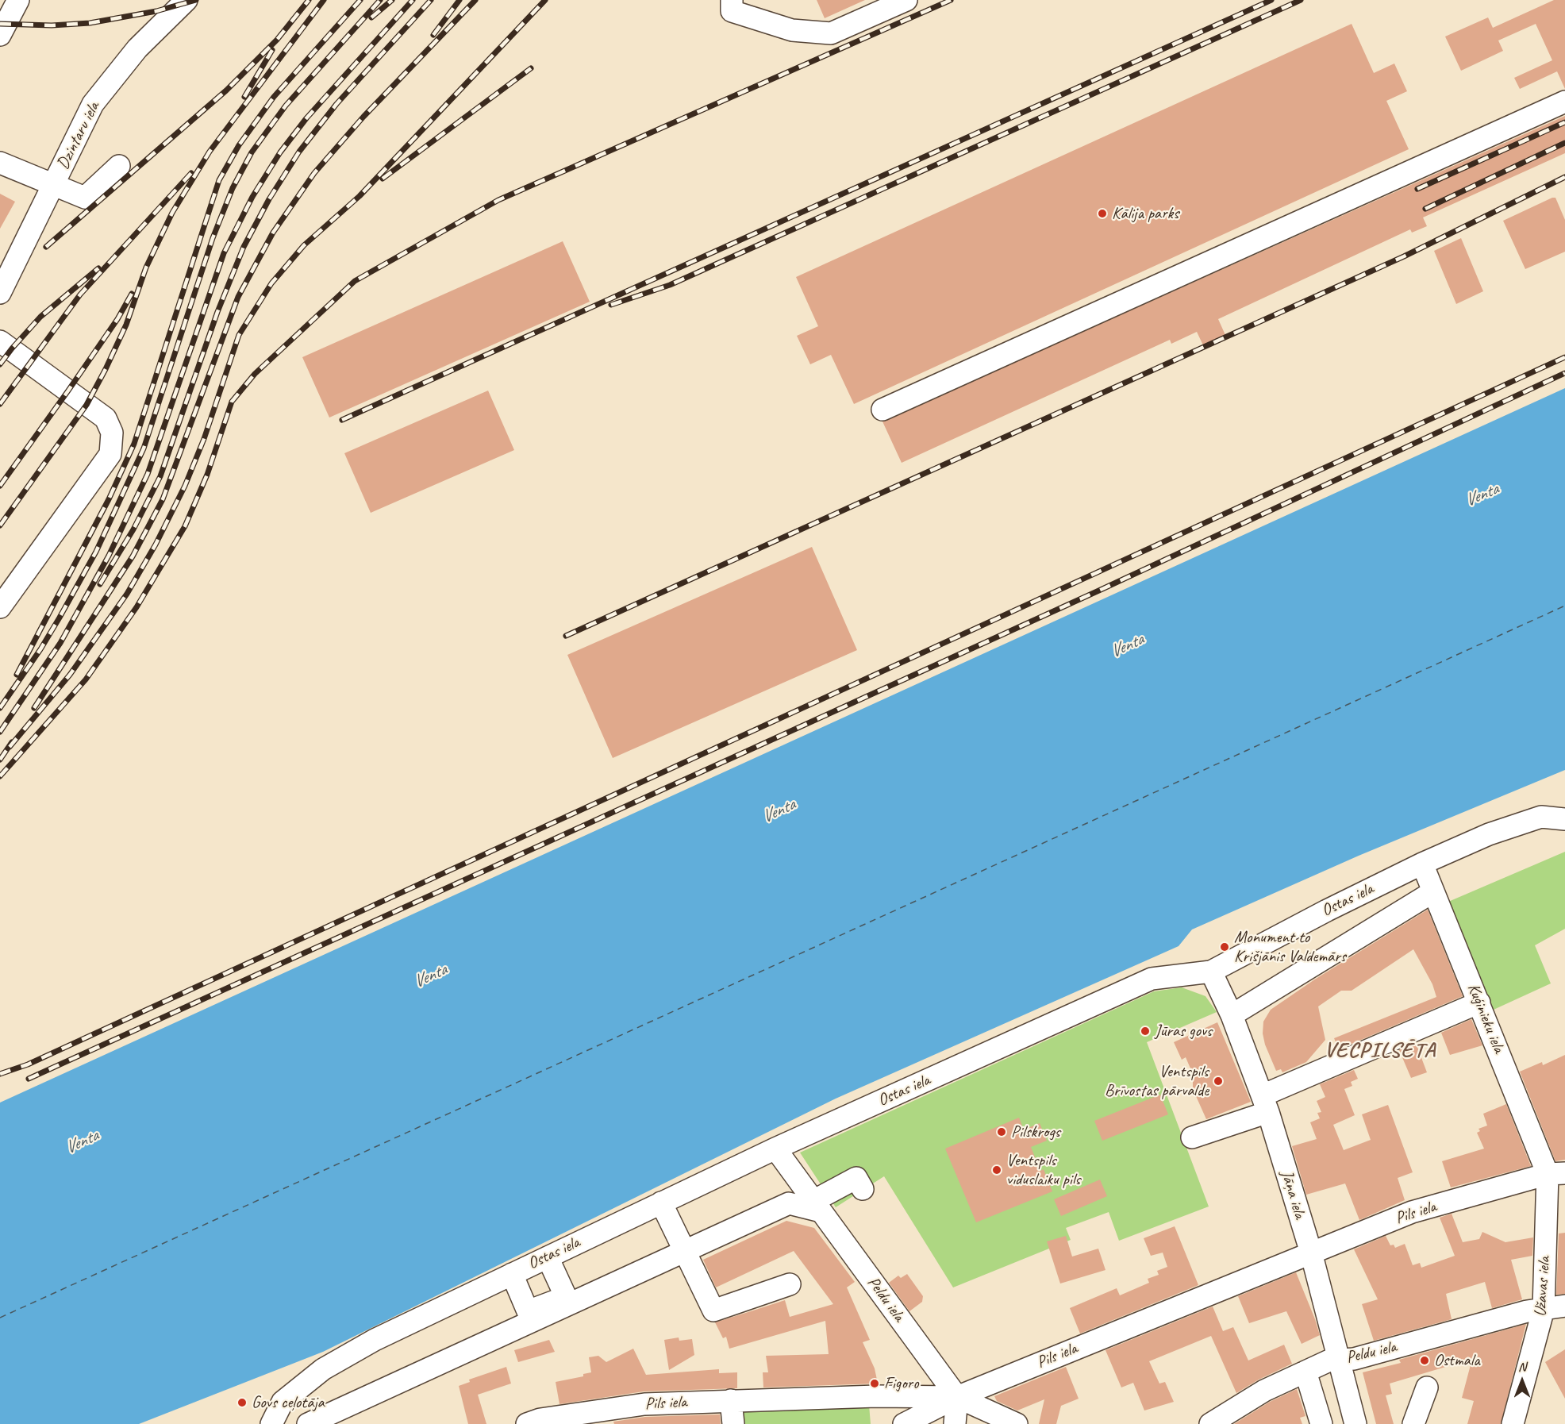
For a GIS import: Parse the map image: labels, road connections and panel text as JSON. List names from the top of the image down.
{
  "streets": {
    "street": [
      "Dzintaru iela",
      "Ostas iela",
      "Kuģinieku iela",
      "Jāņa iela",
      "Pils iela",
      "Užavas iela",
      "Peldu iela"
    ]
  },
  "crossings": [
    ["Ostas iela", "Kuģinieku iela"],
    ["Ostas iela", "Jāņa iela"],
    ["Ostas iela", "Peldu iela"],
    ["Kuģinieku iela", "Pils iela"],
    ["Kuģinieku iela", "Užavas iela"],
    ["Jāņa iela", "Pils iela"],
    ["Jāņa iela", "Peldu iela"],
    ["Pils iela", "Užavas iela"],
    ["Pils iela", "Peldu iela"],
    ["Užavas iela", "Peldu iela"]
  ],
  "districts": ["VECPILSĒTA"],
  "water": ["Venta"],
  "places": [
    "Kālija parks",
    "Monument to Krišjānis Valdemārs",
    "Jūras govs",
    "Ventspils Brīvostas pārvalde",
    "Pilskrogs",
    "Ventspils viduslaiku pils",
    "Ostmala",
    "Figoro",
    "Govs ceļotāja"
  ],
  "north": "top"
}
